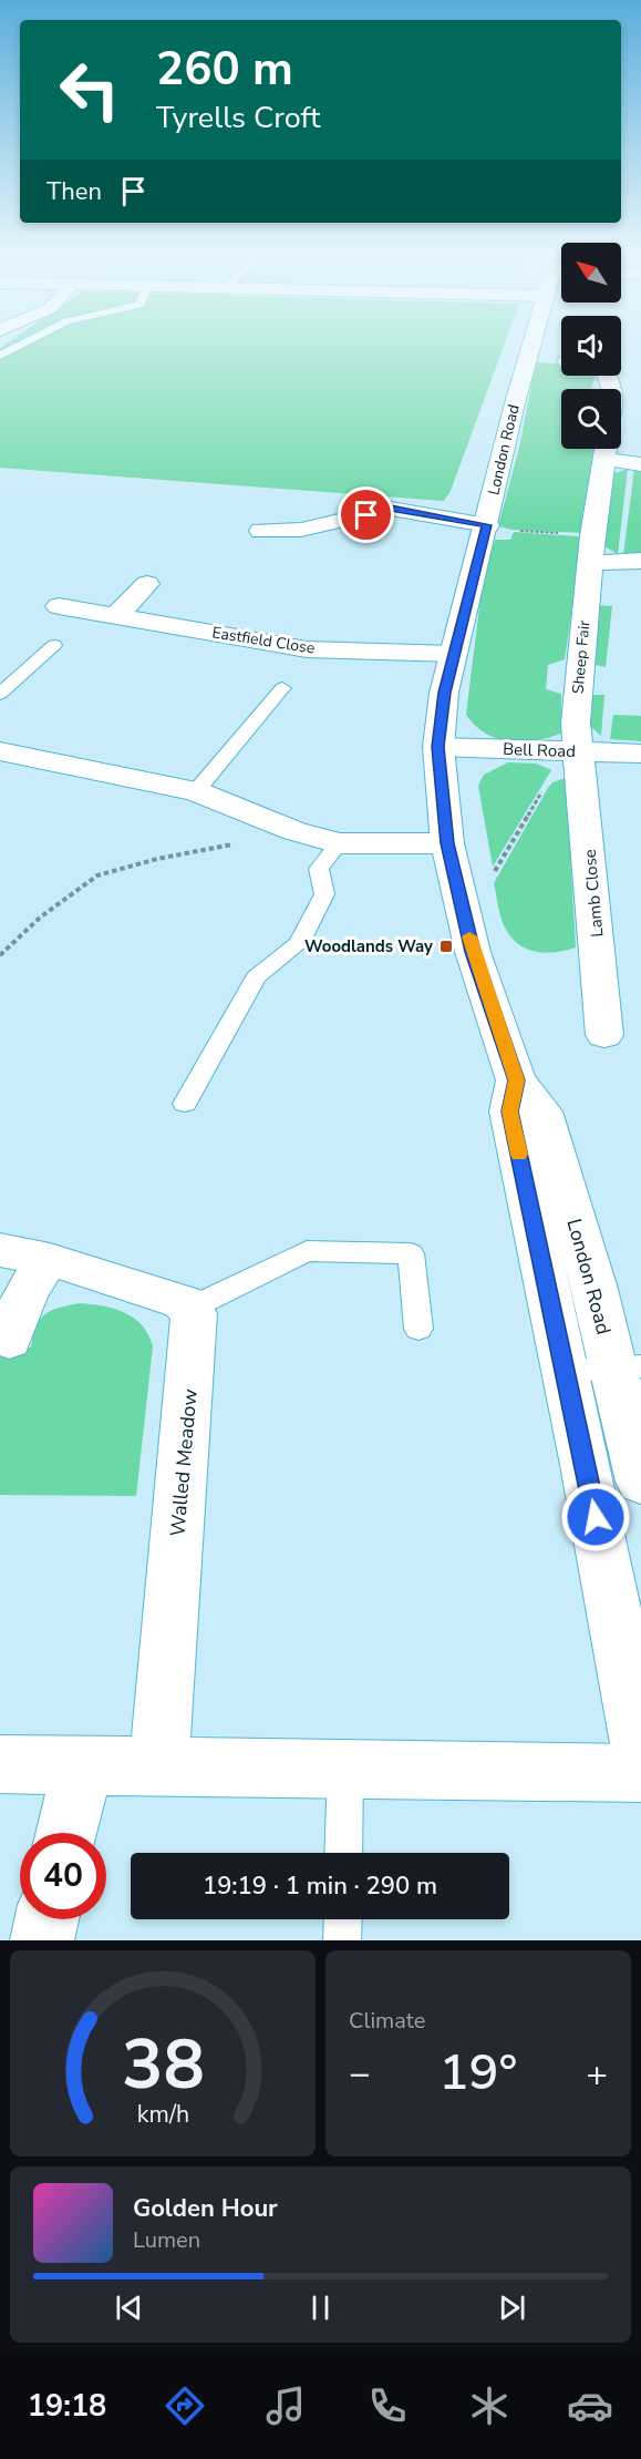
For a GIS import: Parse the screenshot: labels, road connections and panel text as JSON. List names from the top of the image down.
{
  "streets": {
    "street": [
      "London Road",
      "Eastfield Close",
      "Sheep Fair",
      "Bell Road",
      "Lamb Close",
      "Walled Meadow"
    ]
  },
  "crossings": [
    ["London Road", "Eastfield Close"],
    ["London Road", "Bell Road"],
    ["Sheep Fair", "Bell Road"],
    ["Sheep Fair", "Lamb Close"],
    ["Bell Road", "Lamb Close"]
  ],
  "places": {
    "transit": ["Woodlands Way"]
  },
  "north": "top left",
  "page": {
    "turn": ["260 m", "Tyrells Croft"],
    "then": "Then",
    "limit": "40",
    "trip": "19:19 · 1 min · 290 m",
    "tile": "Climate",
    "heat": ["−", "19°", "+"],
    "song": ["Golden Hour", "Lumen"],
    "tabs": "19:18",
    "gauge": ["38", "km/h"]
  }
}
